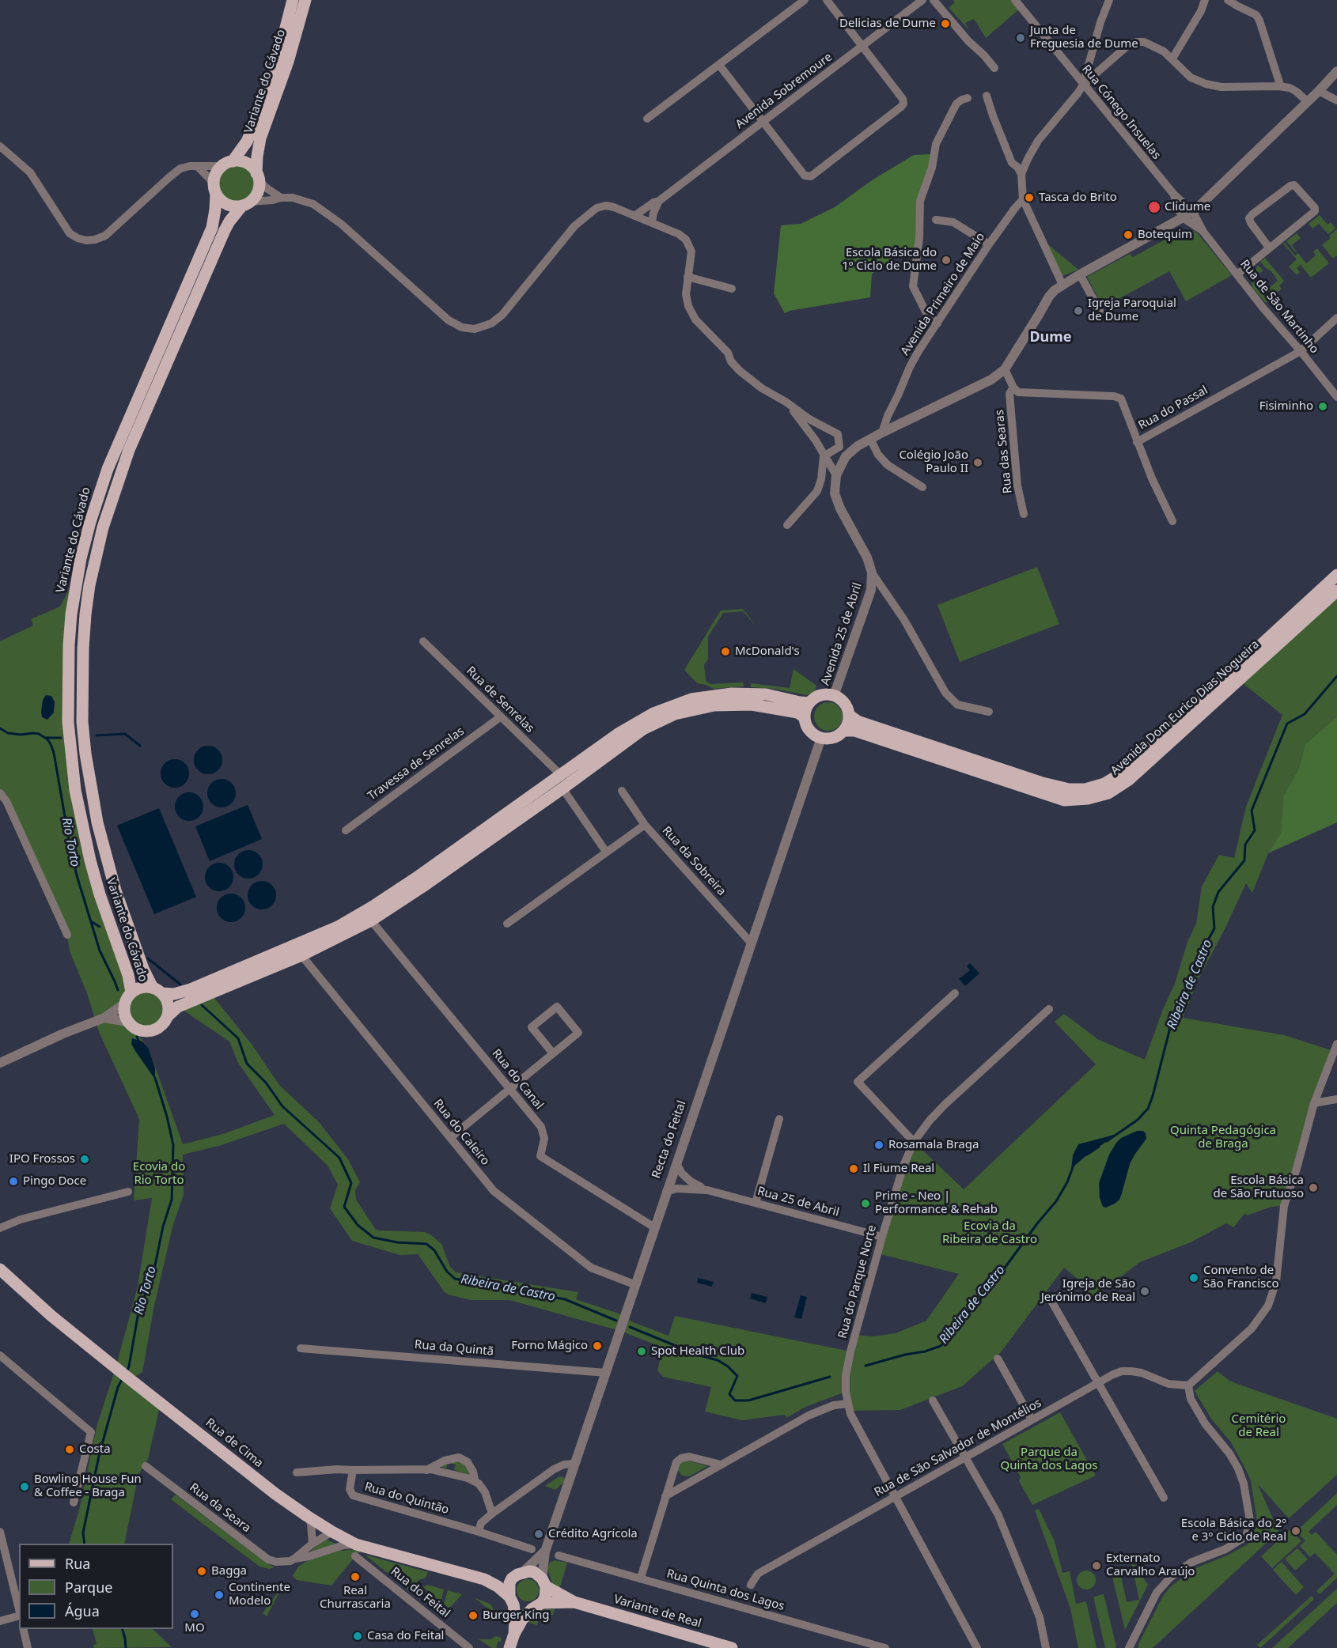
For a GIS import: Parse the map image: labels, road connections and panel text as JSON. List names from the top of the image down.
{
  "streets": {
    "main road": [
      "Variante do Cávado",
      "Avenida Dom Eurico Dias Nogueira",
      "Recta do Feital",
      "Rua de Cima",
      "Variante de Real"
    ],
    "street": [
      "Avenida Sobremoure",
      "Rua Cónego Insuelas",
      "Avenida Primeiro de Maio",
      "Rua de São Martinho",
      "Rua do Passal",
      "Rua das Searas",
      "Avenida 25 de Abril",
      "Rua de Senrelas",
      "Travessa de Senrelas",
      "Rua da Sobreira",
      "Rua do Canal",
      "Rua do Caleiro",
      "Rua 25 de Abril",
      "Rua do Parque Norte",
      "Rua da Quintã",
      "Rua de São Salvador de Montélios",
      "Rua do Quintão",
      "Rua da Seara",
      "Rua Quinta dos Lagos",
      "Rua do Feital"
    ]
  },
  "crossings": [
    ["Rua Cónego Insuelas", "Rua de São Martinho"],
    ["Rua de São Martinho", "Rua do Passal"],
    ["Rua do Passal", "Rua das Searas"],
    ["Avenida 25 de Abril", "Avenida Dom Eurico Dias Nogueira"],
    ["Avenida 25 de Abril", "Recta do Feital"],
    ["Rua de Senrelas", "Travessa de Senrelas"],
    ["Avenida Dom Eurico Dias Nogueira", "Recta do Feital"],
    ["Rua da Sobreira", "Recta do Feital"],
    ["Rua do Canal", "Recta do Feital"],
    ["Rua do Caleiro", "Recta do Feital"],
    ["Recta do Feital", "Rua 25 de Abril"],
    ["Recta do Feital", "Rua da Quintã"],
    ["Recta do Feital", "Rua de Cima"],
    ["Recta do Feital", "Variante de Real"],
    ["Rua 25 de Abril", "Rua do Parque Norte"],
    ["Rua do Parque Norte", "Rua de São Salvador de Montélios"],
    ["Rua de Cima", "Rua do Feital"],
    ["Rua de Cima", "Variante de Real"]
  ],
  "districts": ["Dume"],
  "water": ["Rio Torto", "Ribeira de Castro"],
  "parks": [
    "Quinta Pedagógica de Braga",
    "Ecovia do Rio Torto",
    "Ecovia da Ribeira de Castro",
    "Cemitério de Real",
    "Parque da Quinta dos Lagos"
  ],
  "places": [
    "Delicias de Dume",
    "Junta de Freguesia de Dume",
    "Tasca do Brito",
    "Clidume",
    "Botequim",
    "Escola Básica do 1º Ciclo de Dume",
    "Igreja Paroquial de Dume",
    "Fisiminho",
    "Colégio João Paulo II",
    "McDonald's",
    "Rosamala Braga",
    "IPO Frossos",
    "Il Fiume Real",
    "Pingo Doce",
    "Escola Básica de São Frutuoso",
    "Prime - Neo | Performance & Rehab",
    "Convento de São Francisco",
    "Igreja de São Jerónimo de Real",
    "Forno Mágico",
    "Spot Health Club",
    "Costa",
    "Bowling House Fun & Coffee - Braga",
    "Escola Básica do 2º e 3º Ciclo de Real",
    "Crédito Agrícola",
    "Externato Carvalho Araújo",
    "Bagga",
    "Real Churrascaria",
    "Continente Modelo",
    "MO",
    "Burger King",
    "Casa do Feital"
  ],
  "legend": ["Rua", "Parque", "Água"]
}
